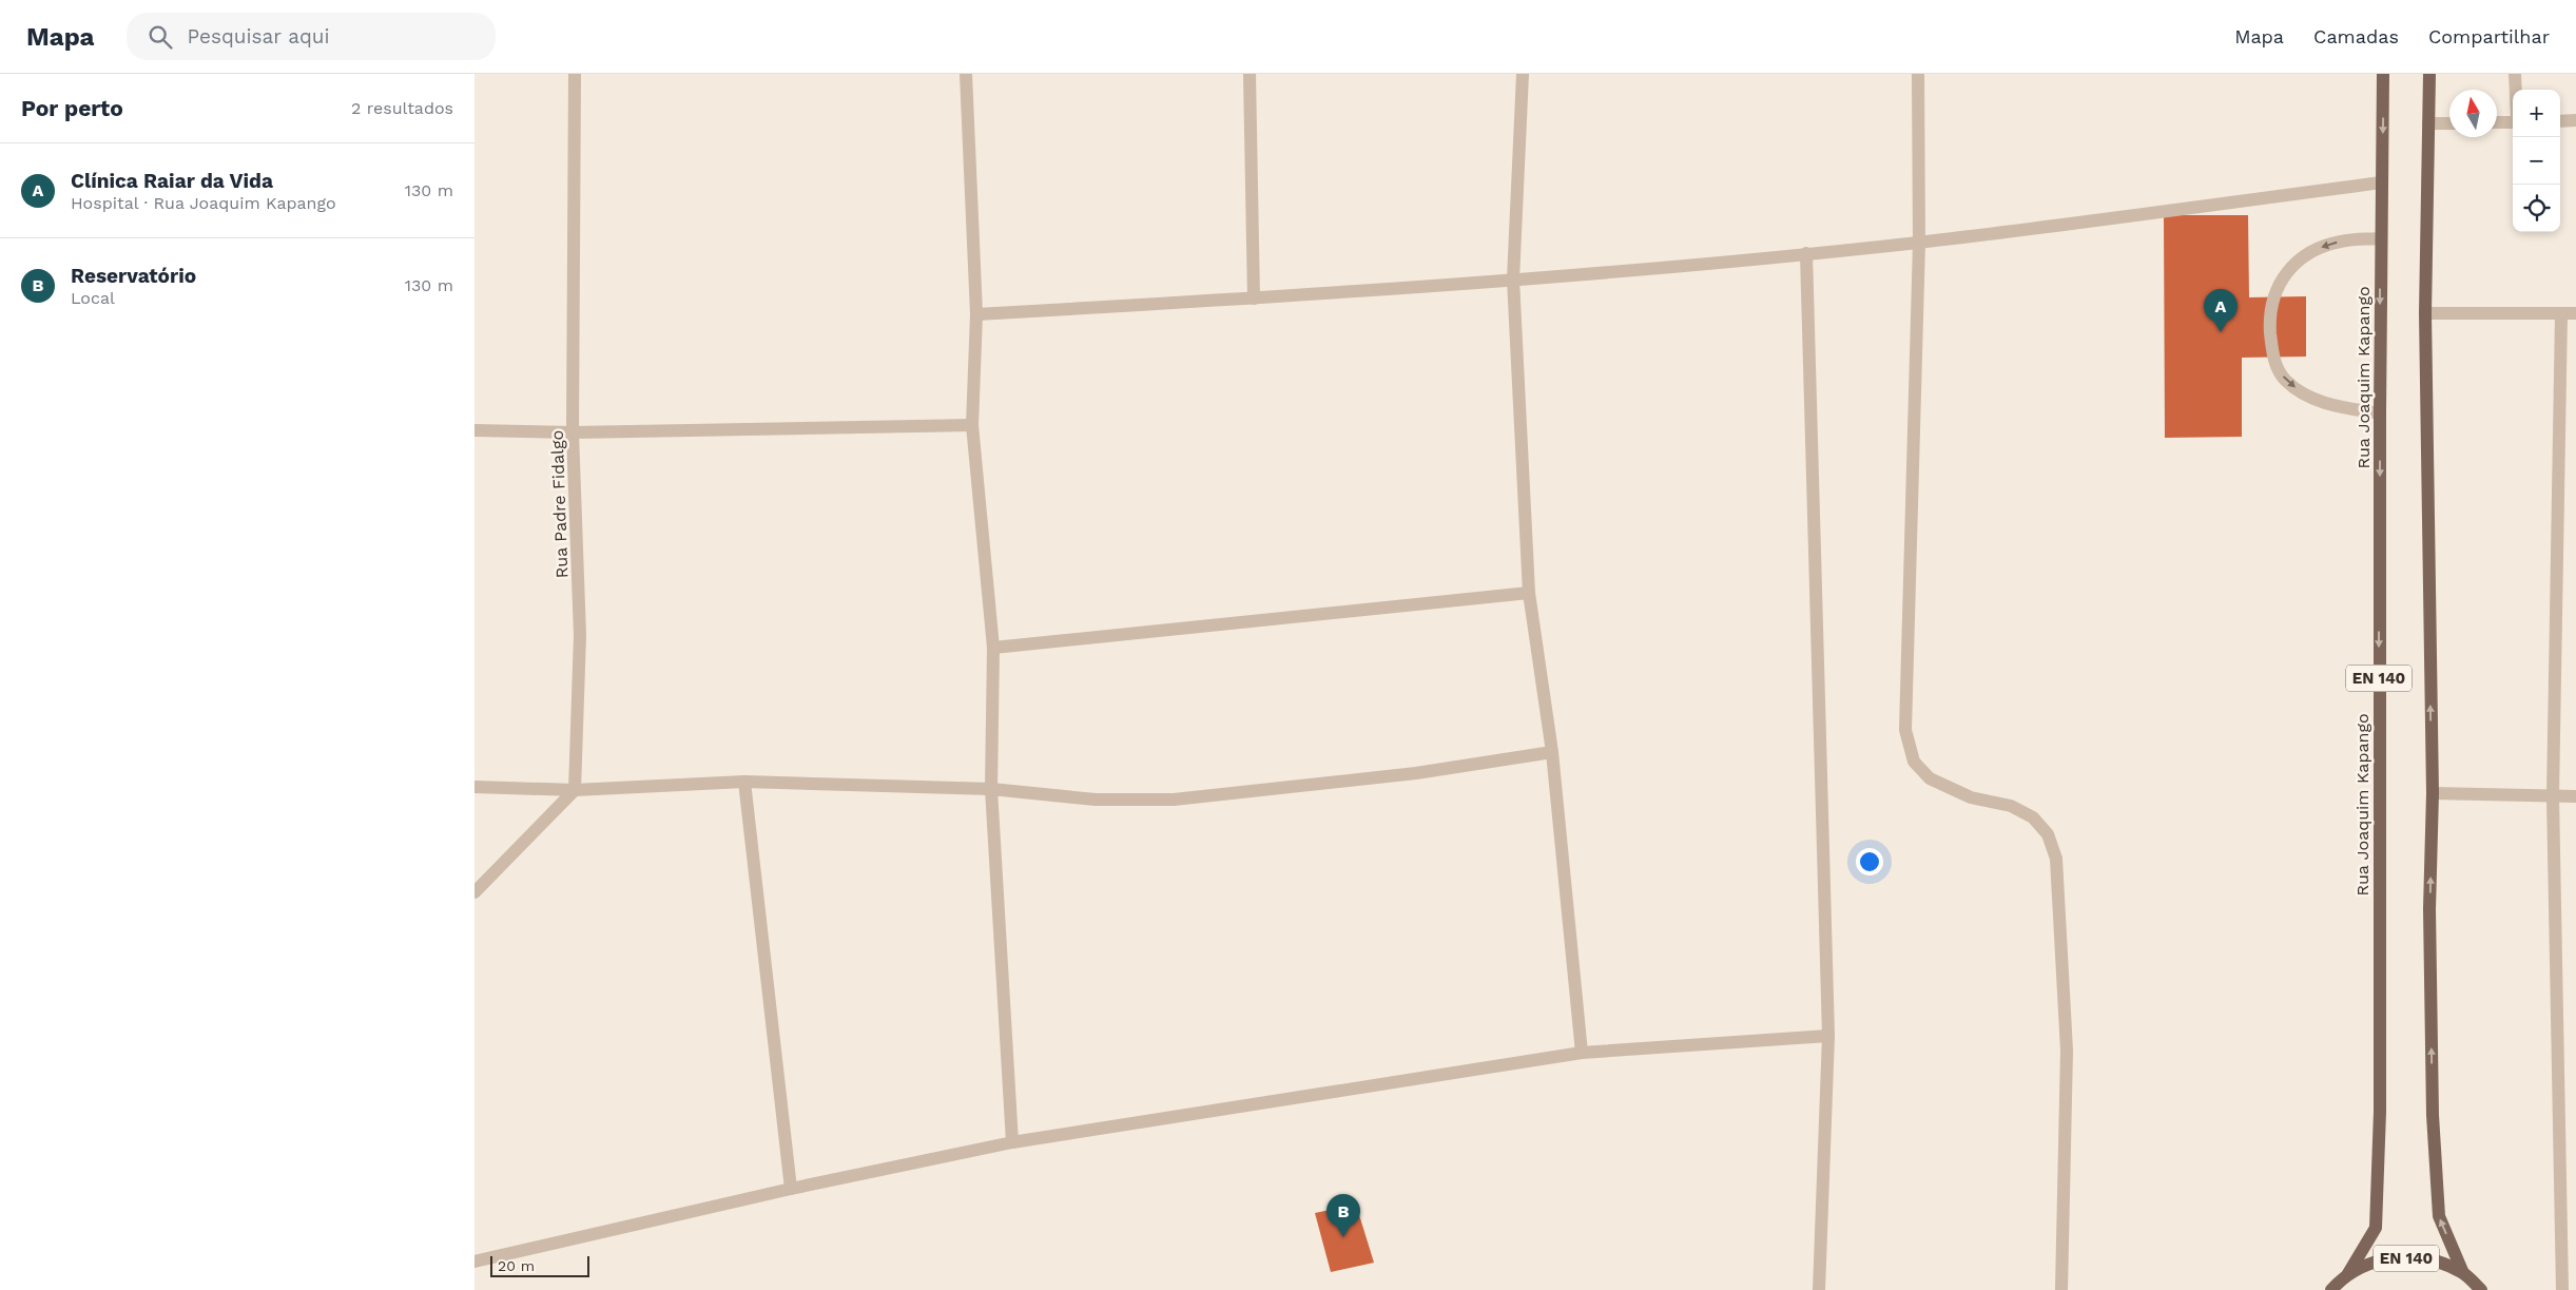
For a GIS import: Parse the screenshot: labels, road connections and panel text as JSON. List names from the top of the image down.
{
  "streets": {
    "main road": ["Rua Joaquim Kapango", "EN 140"],
    "street": ["Rua Padre Fidalgo"]
  },
  "crossings": [
    ["Rua Joaquim Kapango", "EN 140"]
  ],
  "scale_bar": "20 m",
  "north": "top",
  "page": {
    "header": "Mapa",
    "search": "Pesquisar aqui",
    "nav": ["Mapa", "Camadas", "Compartilhar"],
    "heading": ["Por perto", "2 resultados"],
    "map_buttons": ["+", "−"],
    "list": [
      {
        "mark": "A",
        "name": "Clínica Raiar da Vida",
        "note": "Hospital · Rua Joaquim Kapango",
        "value": "130 m"
      },
      {
        "mark": "B",
        "name": "Reservatório",
        "note": "Local",
        "value": "130 m"
      }
    ],
    "pins": ["A", "B"],
    "scale": "20 m"
  }
}
